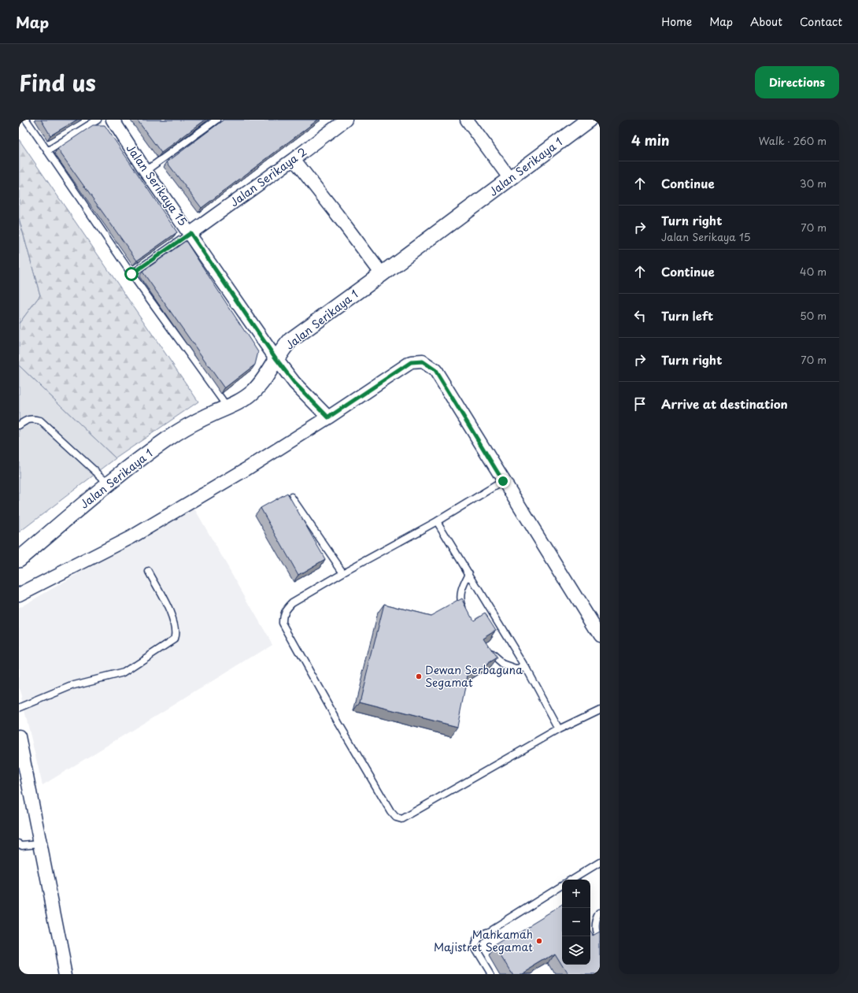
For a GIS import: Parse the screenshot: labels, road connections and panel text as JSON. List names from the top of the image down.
{
  "streets": {
    "street": ["Jalan Serikaya 1", "Jalan Serikaya 2", "Jalan Serikaya 15"]
  },
  "crossings": [
    ["Jalan Serikaya 1", "Jalan Serikaya 15"],
    ["Jalan Serikaya 2", "Jalan Serikaya 15"]
  ],
  "places": ["Dewan Serbaguna Segamat", "Mahkamah Majistret Segamat"],
  "page": {
    "header": "Map",
    "nav": [
      "Home",
      "Map",
      "About",
      "Contact"
    ],
    "title": "Find us",
    "buttons": "Directions",
    "heading": ["4 min", "Walk · 260 m"],
    "list": [
      ["Continue", "30 m"],
      ["Turn right", "Jalan Serikaya 15", "70 m"],
      ["Continue", "40 m"],
      ["Turn left", "50 m"],
      ["Turn right", "70 m"],
      "Arrive at destination"
    ],
    "map_buttons": ["+", "−"]
  }
}
